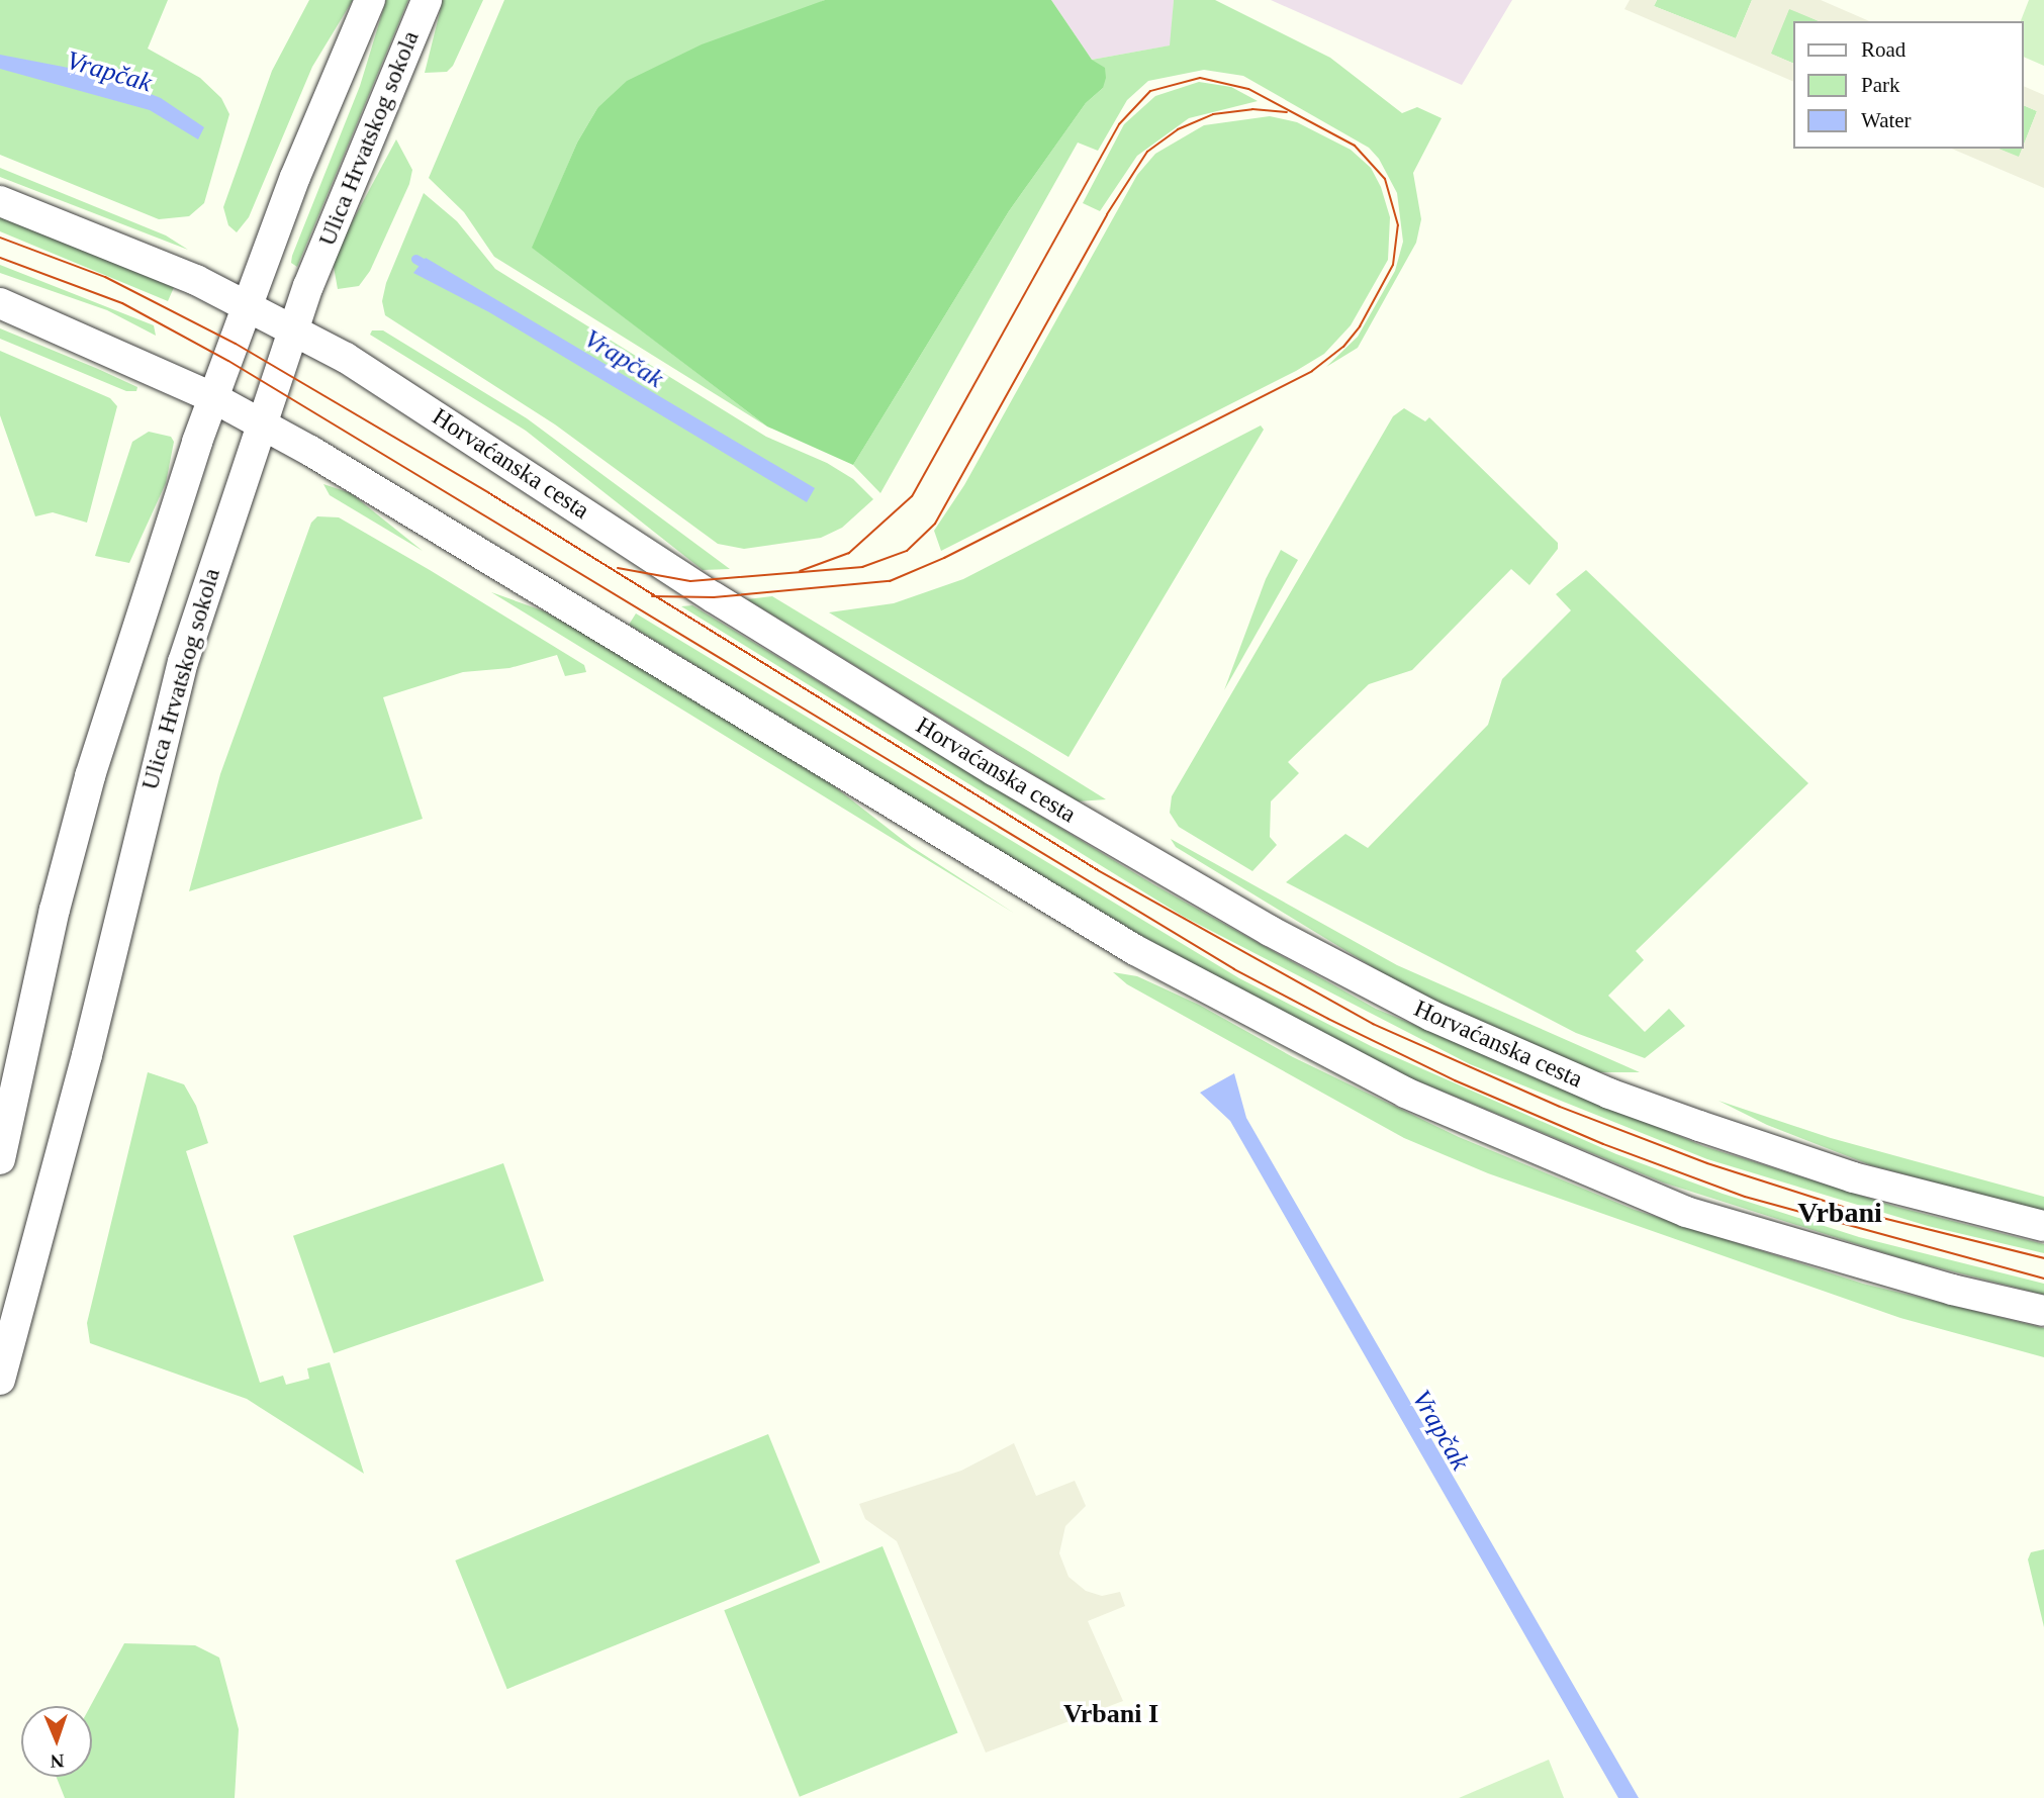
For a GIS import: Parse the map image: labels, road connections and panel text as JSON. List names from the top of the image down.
{
  "streets": {
    "street": ["Ulica Hrvatskog sokola", "Horvaćanska cesta"]
  },
  "crossings": [
    ["Ulica Hrvatskog sokola", "Horvaćanska cesta"]
  ],
  "districts": ["Vrbani", "Vrbani I"],
  "water": ["Vrapčak"],
  "legend": ["Road", "Park", "Water"],
  "north": "bottom"
}
